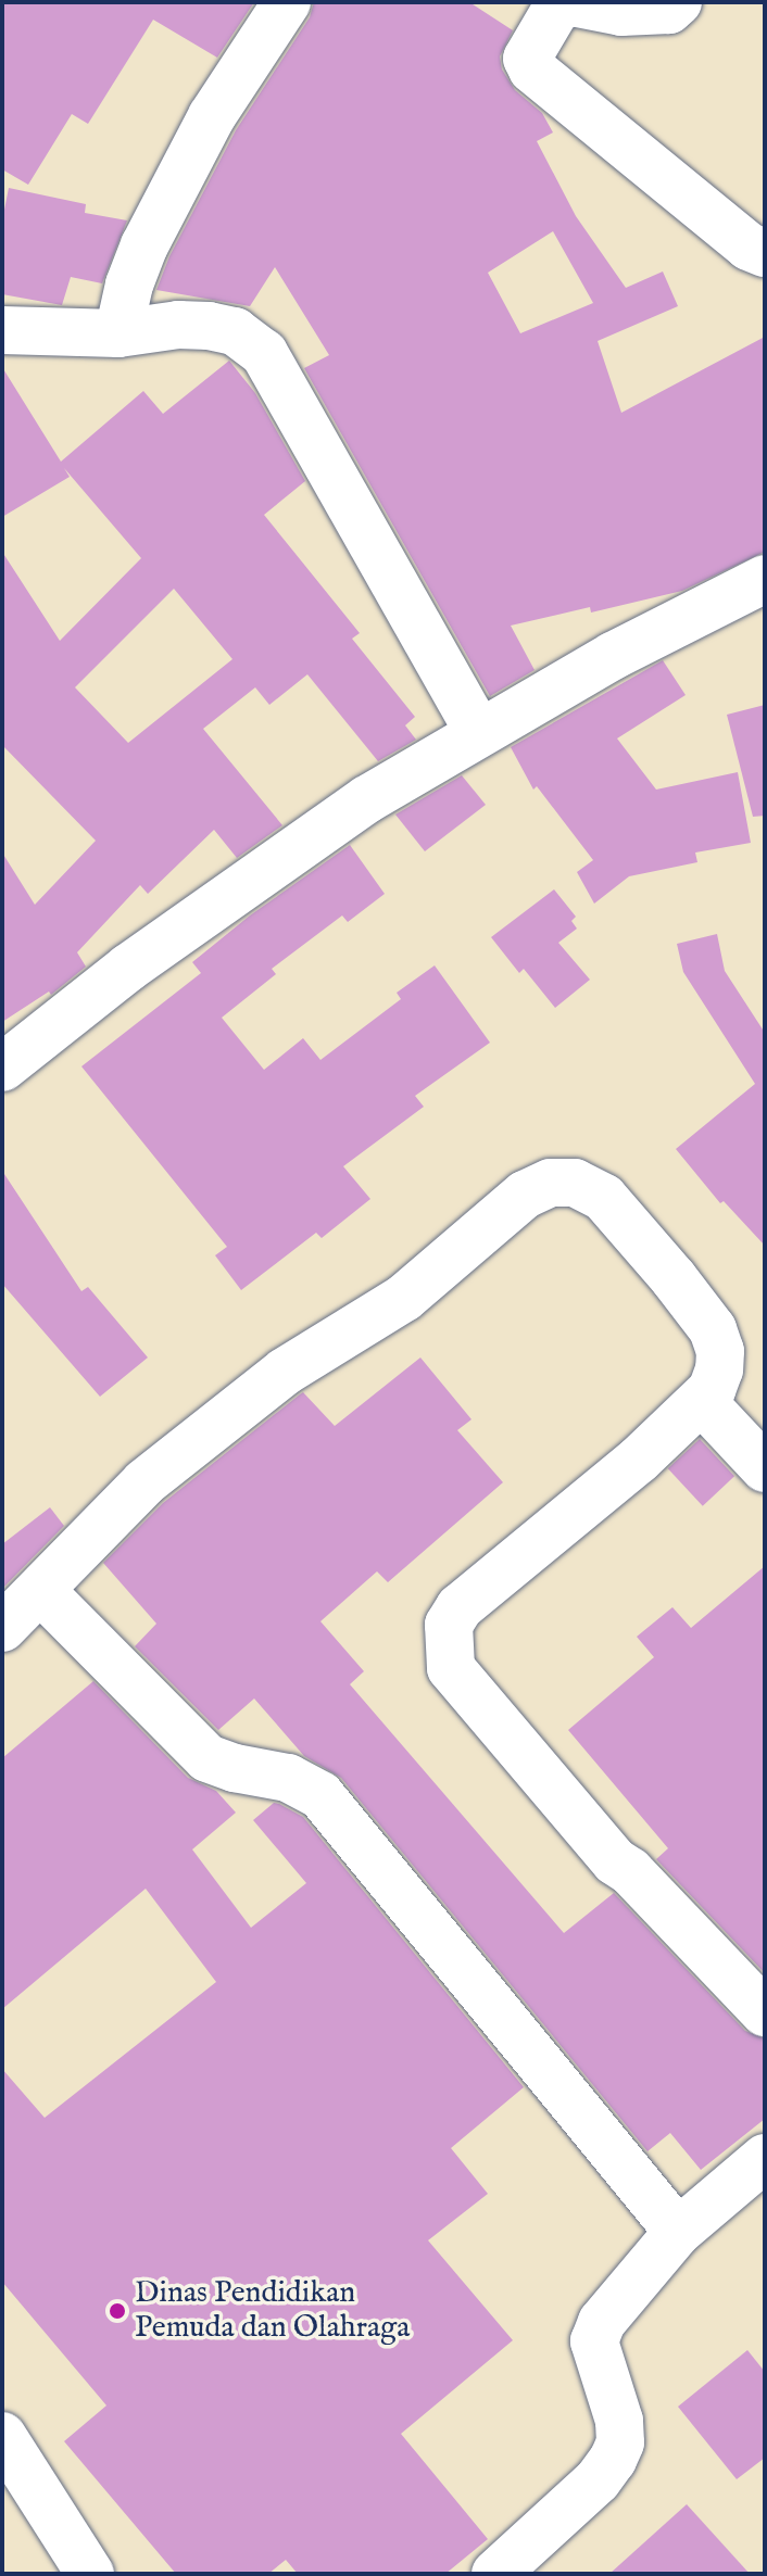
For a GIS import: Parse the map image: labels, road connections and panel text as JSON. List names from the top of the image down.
{
  "places": ["Dinas Pendidikan Pemuda dan Olahraga"]
}
